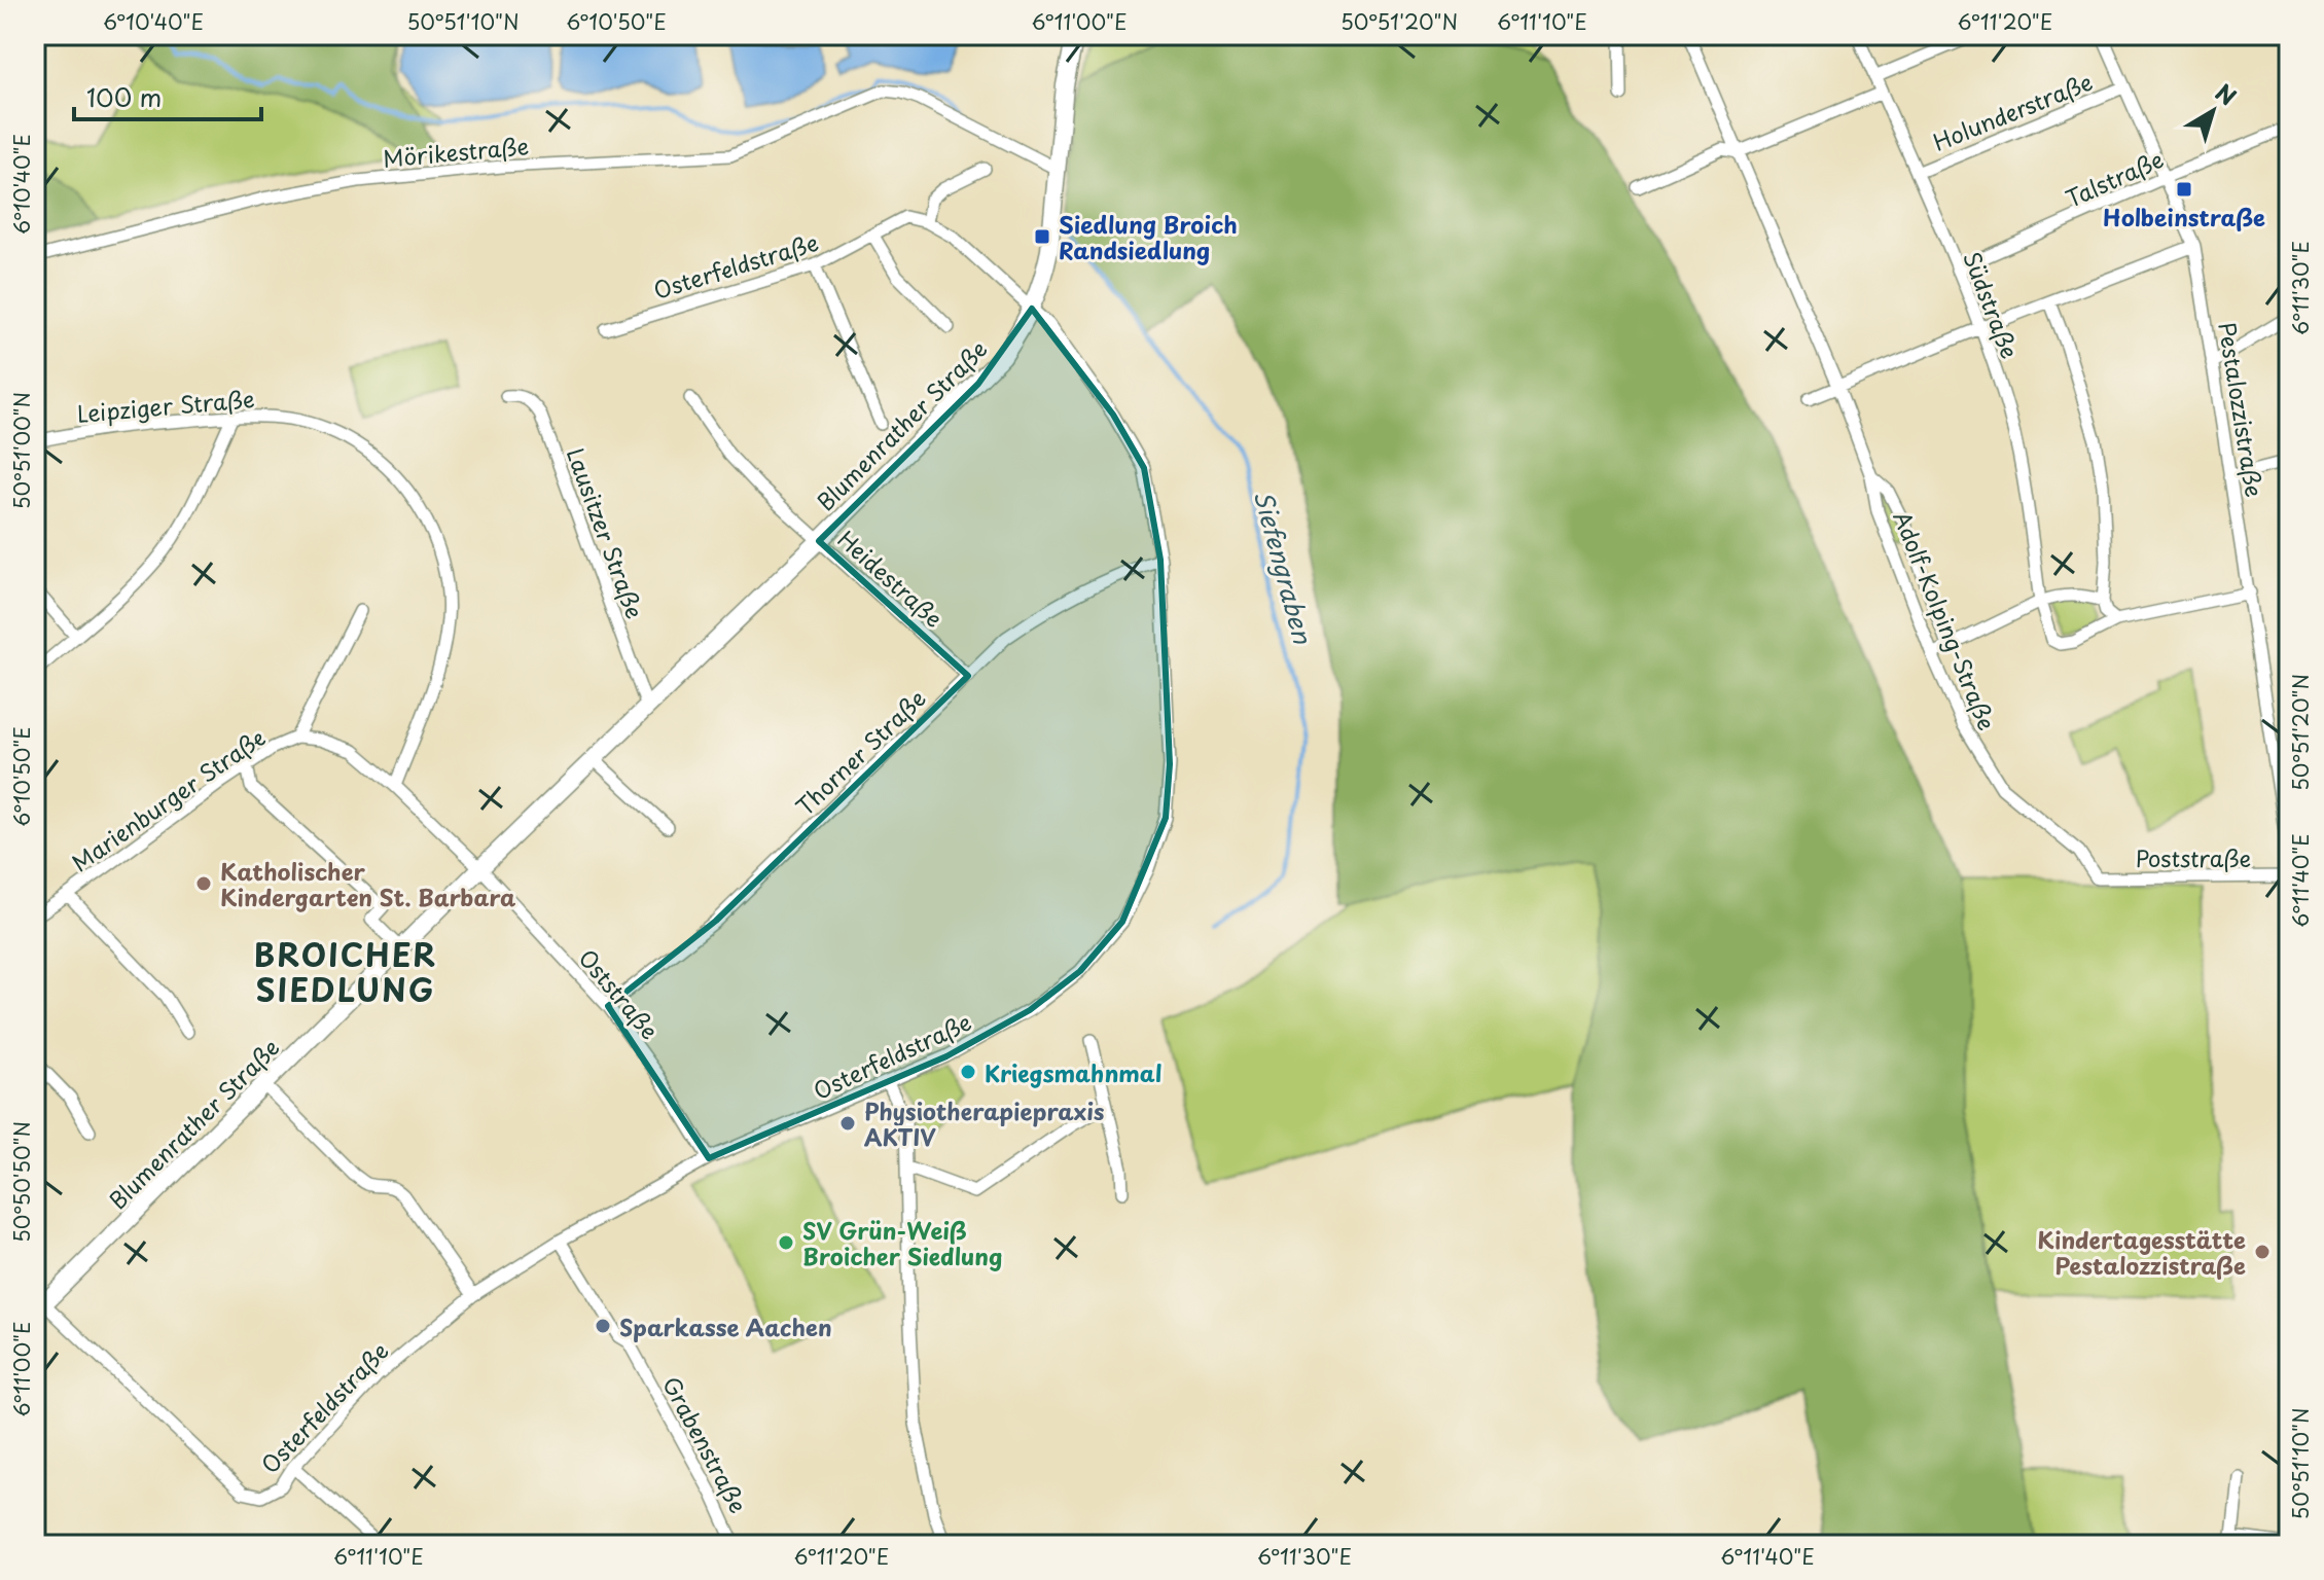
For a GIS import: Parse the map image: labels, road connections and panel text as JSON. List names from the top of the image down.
{
  "streets": {
    "street": [
      "Holunderstraße",
      "Mörikestraße",
      "Talstraße",
      "Osterfeldstraße",
      "Südstraße",
      "Leipziger Straße",
      "Pestalozzistraße",
      "Blumenrather Straße",
      "Lausitzer Straße",
      "Heidestraße",
      "Adolf-Kolping-Straße",
      "Thorner Straße",
      "Marienburger Straße",
      "Poststraße",
      "Oststraße",
      "Grabenstraße"
    ]
  },
  "crossings": [
    ["Holunderstraße", "Südstraße"],
    ["Holunderstraße", "Pestalozzistraße"],
    ["Mörikestraße", "Blumenrather Straße"],
    ["Talstraße", "Südstraße"],
    ["Talstraße", "Pestalozzistraße"],
    ["Osterfeldstraße", "Blumenrather Straße"],
    ["Osterfeldstraße", "Thorner Straße"],
    ["Osterfeldstraße", "Oststraße"],
    ["Osterfeldstraße", "Grabenstraße"],
    ["Leipziger Straße", "Marienburger Straße"],
    ["Blumenrather Straße", "Lausitzer Straße"],
    ["Blumenrather Straße", "Heidestraße"],
    ["Blumenrather Straße", "Marienburger Straße"],
    ["Blumenrather Straße", "Oststraße"],
    ["Heidestraße", "Thorner Straße"],
    ["Adolf-Kolping-Straße", "Poststraße"],
    ["Thorner Straße", "Oststraße"],
    ["Marienburger Straße", "Oststraße"]
  ],
  "districts": ["BROICHER SIEDLUNG"],
  "water": ["Siefengraben"],
  "places": {
    "transit": ["Holbeinstraße", "Siedlung Broich Randsiedlung"],
    "other": [
      "Katholischer Kindergarten St. Barbara",
      "Kriegsmahnmal",
      "Physiotherapiepraxis AKTIV",
      "SV Grün-Weiß Broicher Siedlung",
      "Kindertagesstätte Pestalozzistraße",
      "Sparkasse Aachen"
    ]
  },
  "scale_bar": "100 m",
  "north": "top right",
  "coordinates": [
    "6°10'40\"E",
    "50°51'10\"N",
    "6°10'50\"E",
    "6°11'00\"E",
    "50°51'20\"N",
    "6°11'10\"E",
    "6°11'20\"E",
    "6°11'30\"E",
    "50°51'00\"N",
    "6°11'40\"E",
    "50°50'50\"N"
  ]
}
